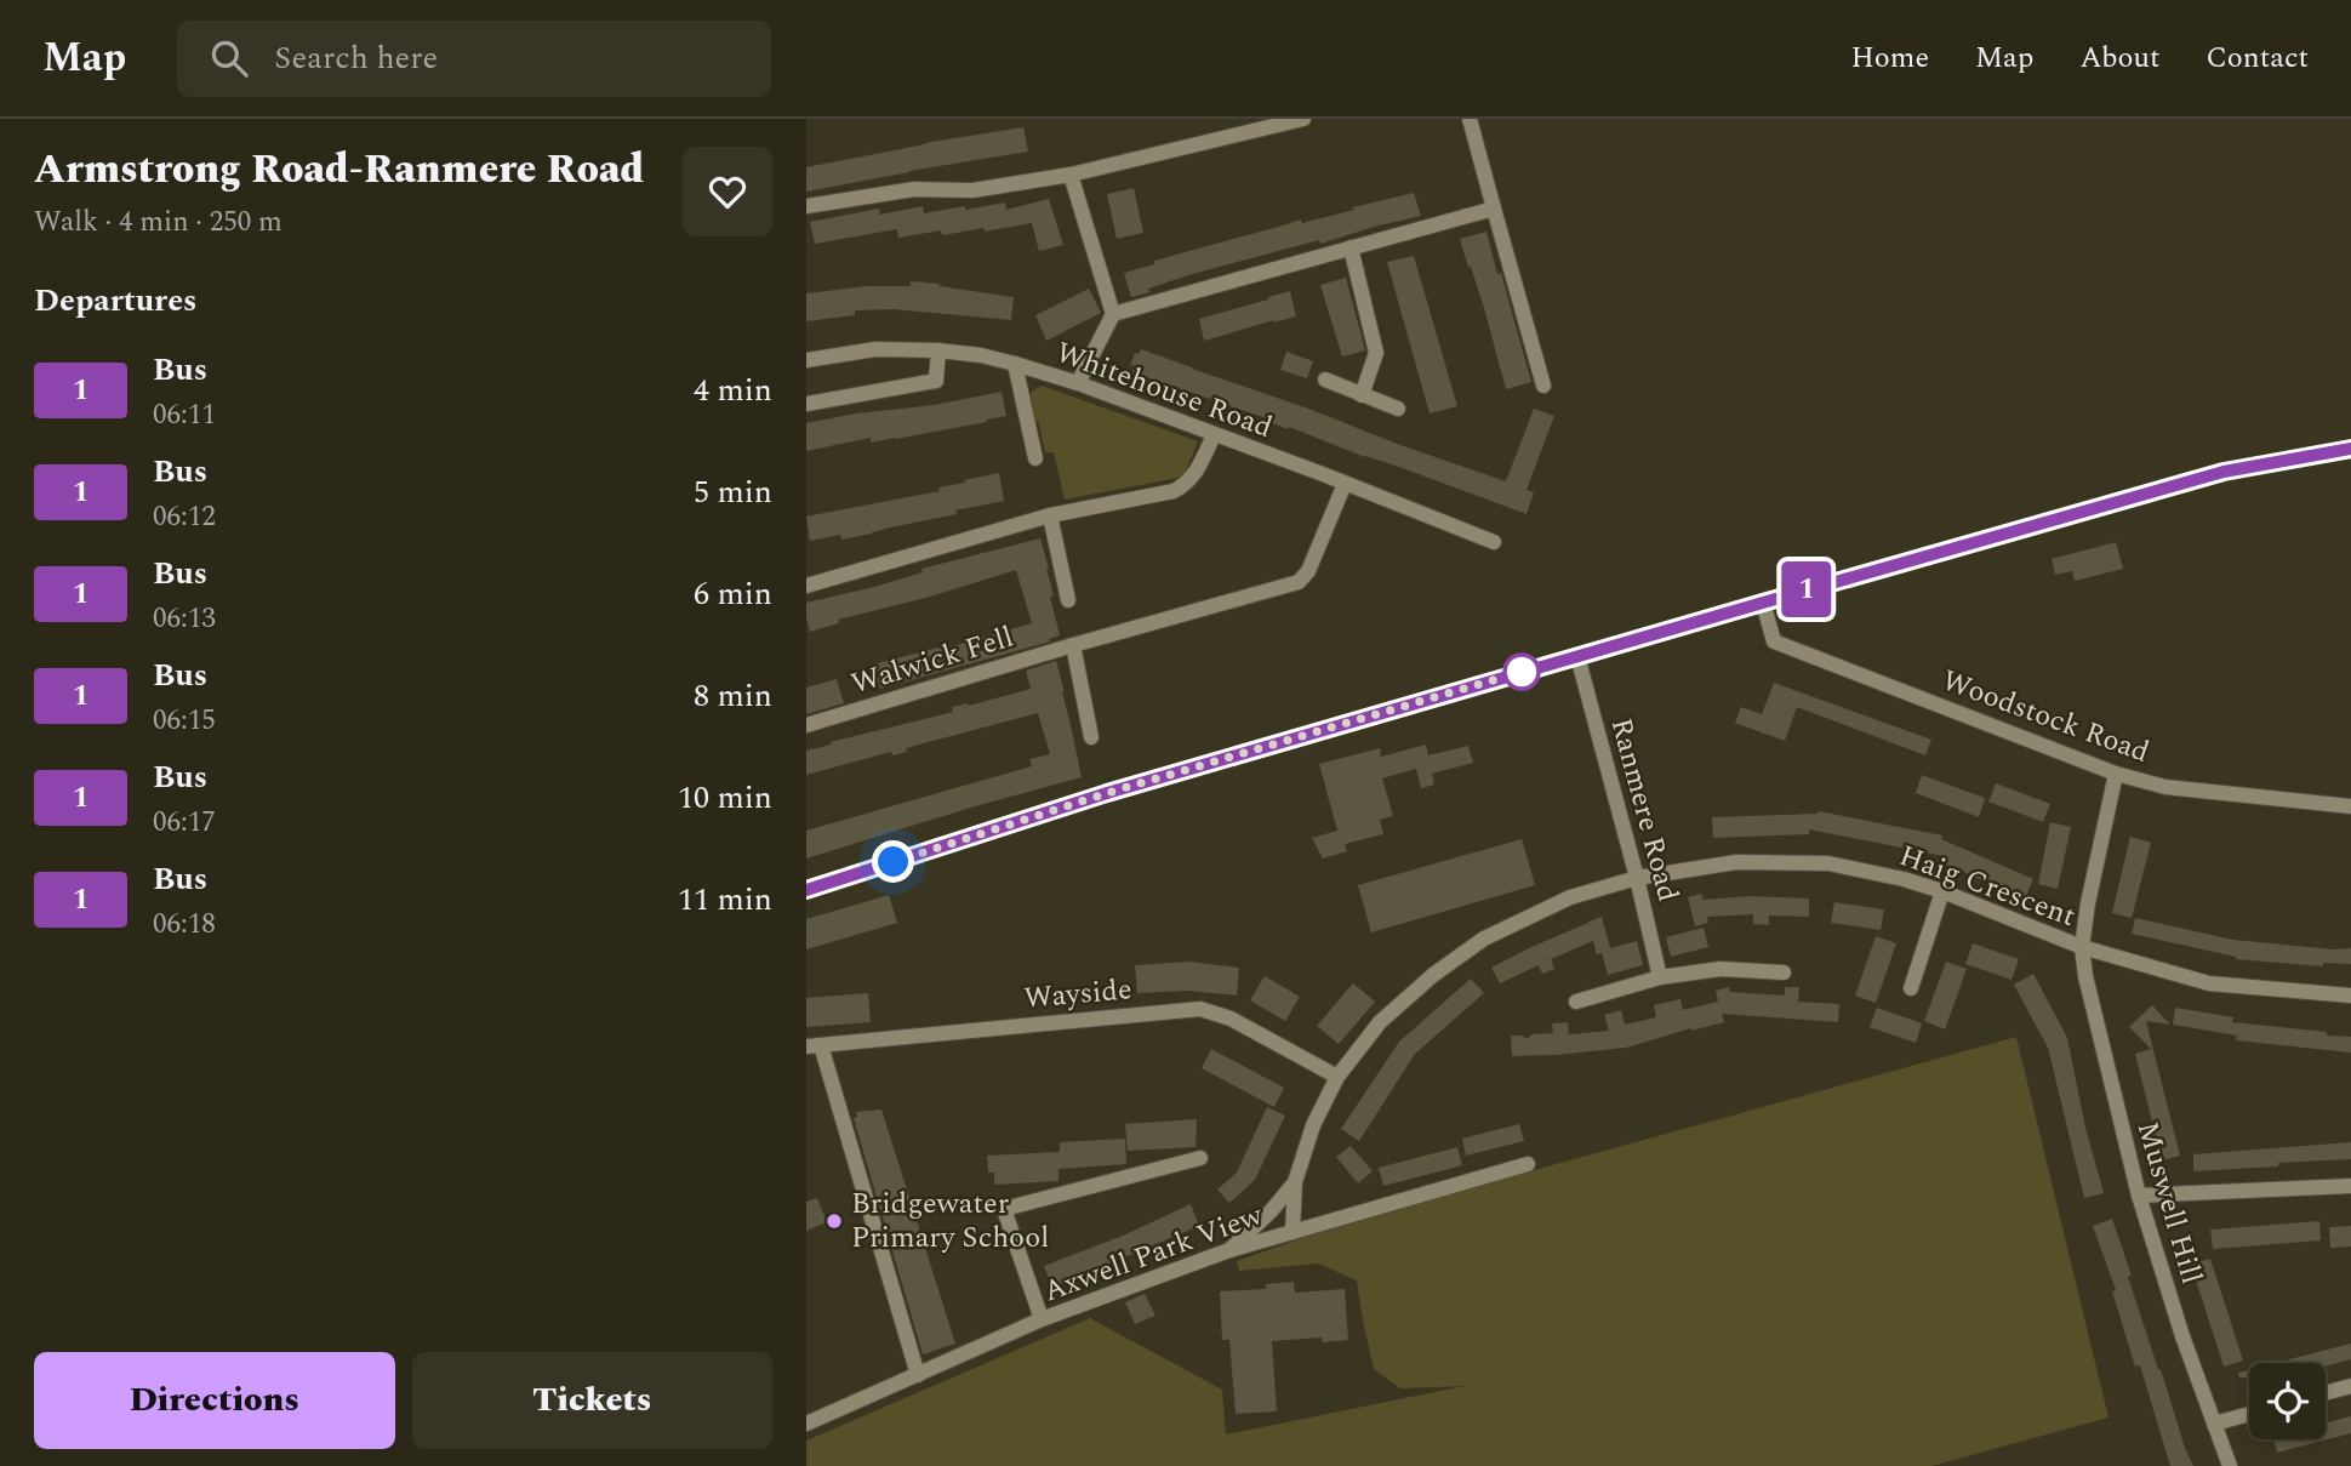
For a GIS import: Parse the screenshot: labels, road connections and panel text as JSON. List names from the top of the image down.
{
  "streets": {
    "street": [
      "Whitehouse Road",
      "Walwick Fell",
      "Woodstock Road",
      "Ranmere Road",
      "Haig Crescent",
      "Wayside",
      "Muswell Hill",
      "Axwell Park View"
    ]
  },
  "crossings": [
    ["Whitehouse Road", "Walwick Fell"],
    ["Woodstock Road", "Muswell Hill"],
    ["Ranmere Road", "Haig Crescent"],
    ["Haig Crescent", "Wayside"],
    ["Haig Crescent", "Muswell Hill"],
    ["Haig Crescent", "Axwell Park View"]
  ],
  "places": ["Bridgewater Primary School"],
  "lines": ["bus line 1"],
  "page": {
    "header": "Map",
    "search": "Search here",
    "nav": [
      "Home",
      "Map",
      "About",
      "Contact"
    ],
    "heading": [
      ["Armstrong Road-Ranmere Road", "Walk · 4 min · 250 m"],
      "Departures"
    ],
    "on_map": "1",
    "list": [
      {
        "mark": "1",
        "name": "Bus",
        "note": "06:11",
        "value": "4 min"
      },
      {
        "mark": "1",
        "name": "Bus",
        "note": "06:12",
        "value": "5 min"
      },
      {
        "mark": "1",
        "name": "Bus",
        "note": "06:13",
        "value": "6 min"
      },
      {
        "mark": "1",
        "name": "Bus",
        "note": "06:15",
        "value": "8 min"
      },
      {
        "mark": "1",
        "name": "Bus",
        "note": "06:17",
        "value": "10 min"
      },
      {
        "mark": "1",
        "name": "Bus",
        "note": "06:18",
        "value": "11 min"
      }
    ],
    "buttons": ["Directions", "Tickets"]
  }
}
